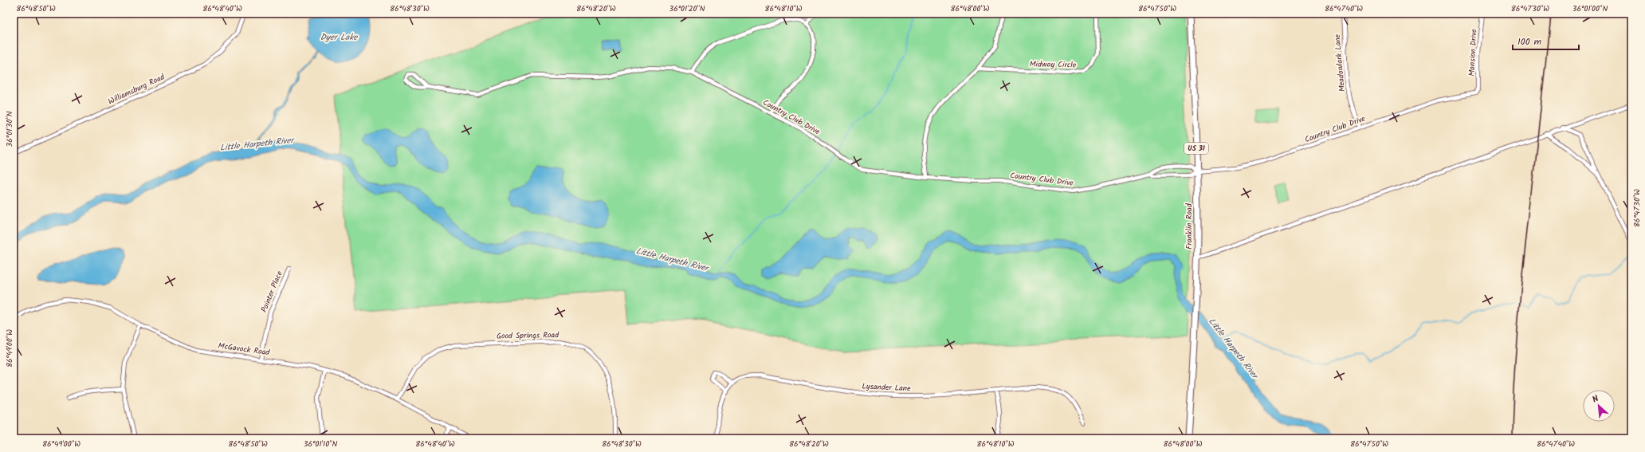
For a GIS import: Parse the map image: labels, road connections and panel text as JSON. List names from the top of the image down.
{
  "streets": {
    "main road": ["US 31", "Franklin Road"],
    "street": [
      "Mansion Drive",
      "Meadowlark Lane",
      "Midway Circle",
      "Williamsburg Road",
      "Country Club Drive",
      "Pointer Place",
      "Good Springs Road",
      "McGavock Road",
      "Lysander Lane"
    ]
  },
  "crossings": [
    ["Mansion Drive", "Country Club Drive"],
    ["Meadowlark Lane", "Country Club Drive"],
    ["Country Club Drive", "Franklin Road"],
    ["Pointer Place", "McGavock Road"],
    ["Good Springs Road", "McGavock Road"]
  ],
  "water": ["Dyer Lake", "Little Harpeth River"],
  "scale_bar": "100 m",
  "north": "top left",
  "coordinates": [
    "86°48'50\"W",
    "86°48'40\"W",
    "86°48'30\"W",
    "86°48'20\"W",
    "36°01'20\"N",
    "86°48'10\"W",
    "86°48'00\"W",
    "86°47'50\"W",
    "86°47'40\"W",
    "86°47'30\"W",
    "36°01'00\"N",
    "36°01'30\"N",
    "86°49'00\"W",
    "36°01'10\"N"
  ]
}
